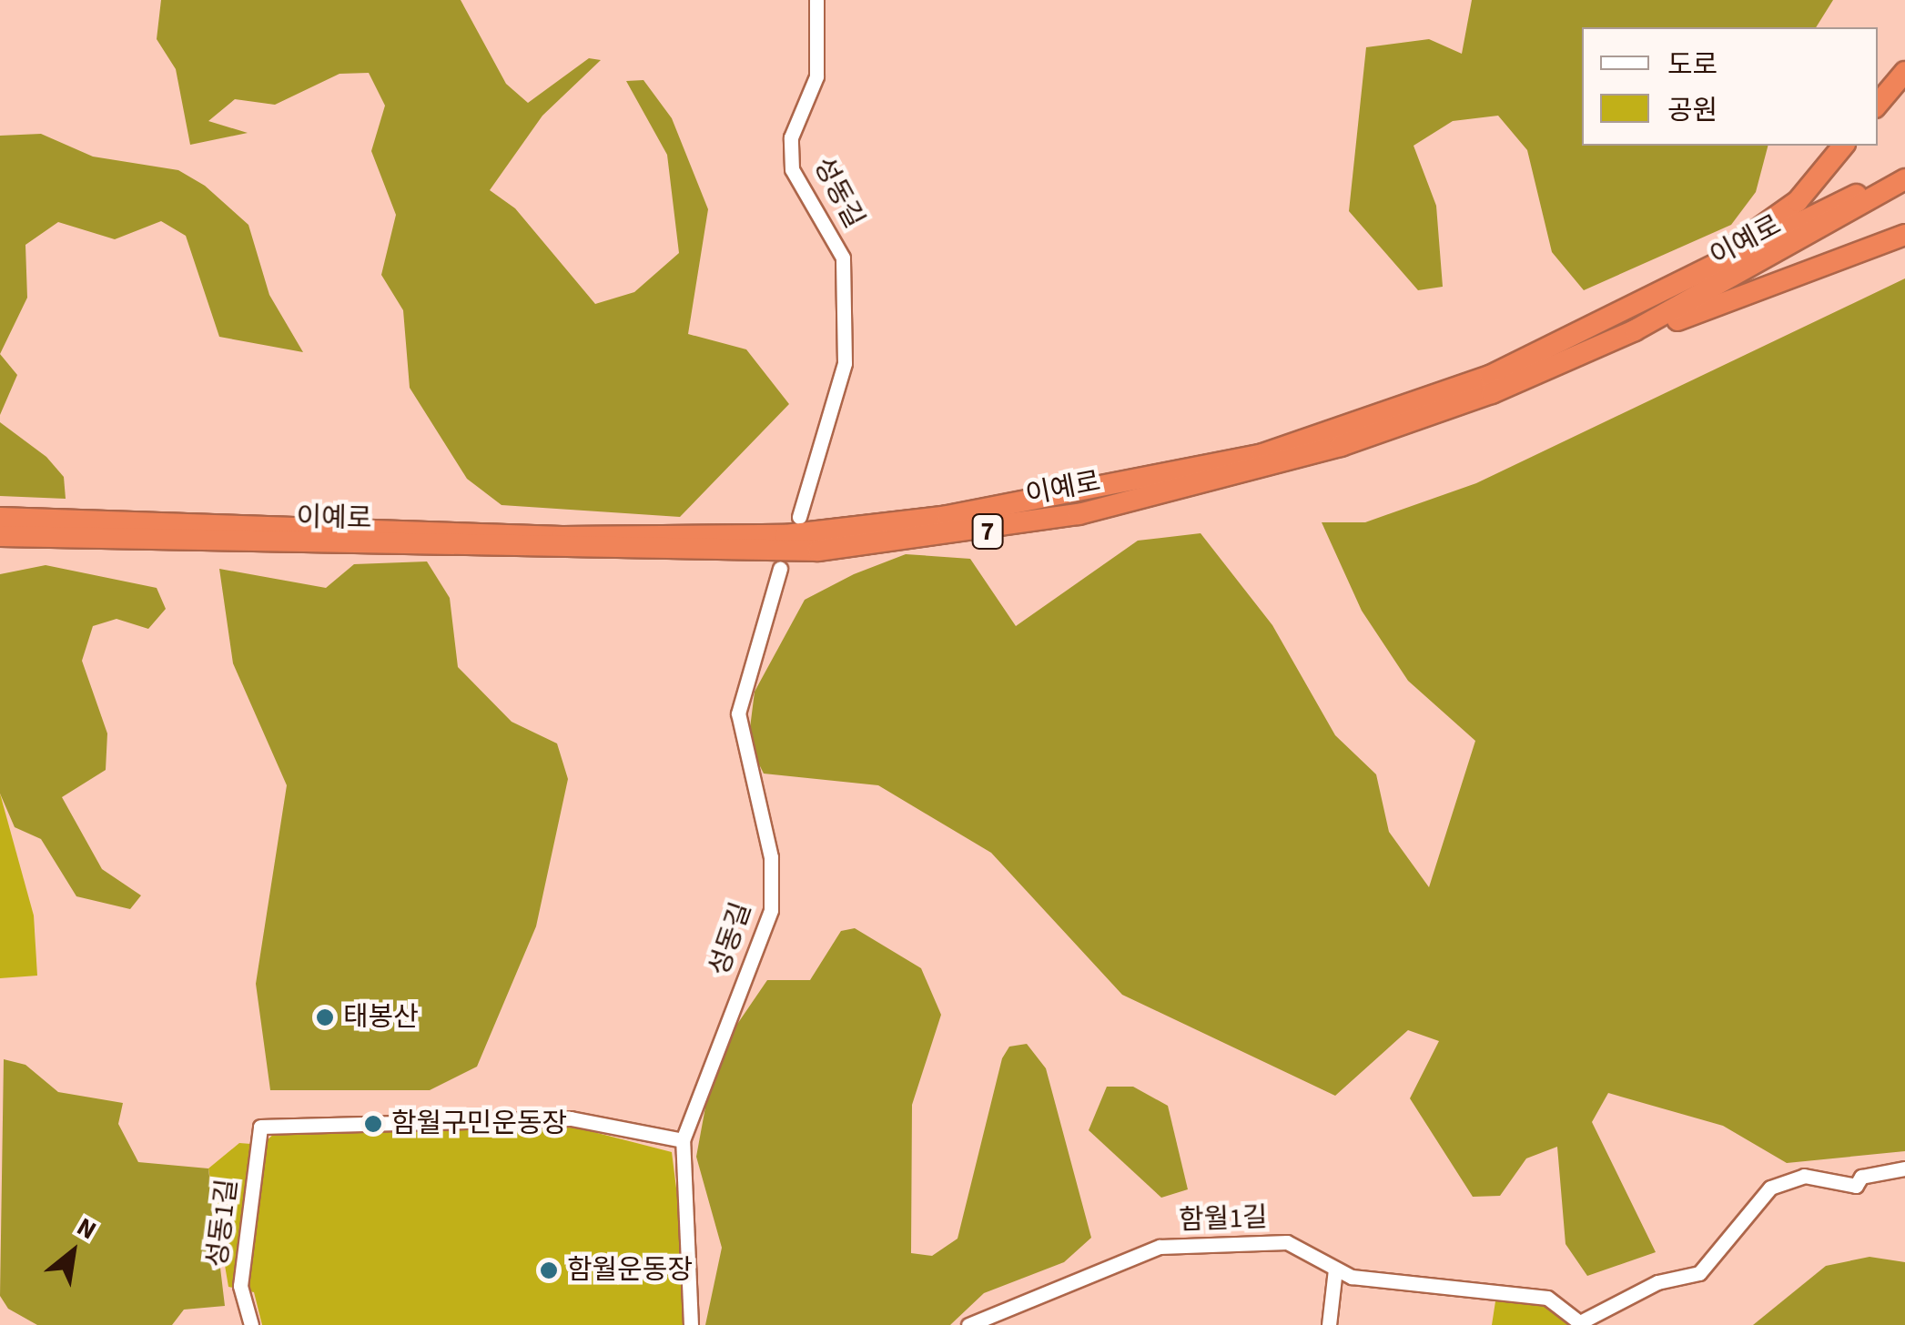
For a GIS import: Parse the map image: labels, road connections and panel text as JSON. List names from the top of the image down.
{
  "streets": {
    "highway": ["이예로", "7"],
    "street": ["성동길", "함월1길", "성동1길"]
  },
  "crossings": [
    ["성동길", "성동1길"]
  ],
  "places": ["태봉산", "함월구민운동장", "함월운동장"],
  "legend": ["도로", "공원"],
  "north": "top right"
}
